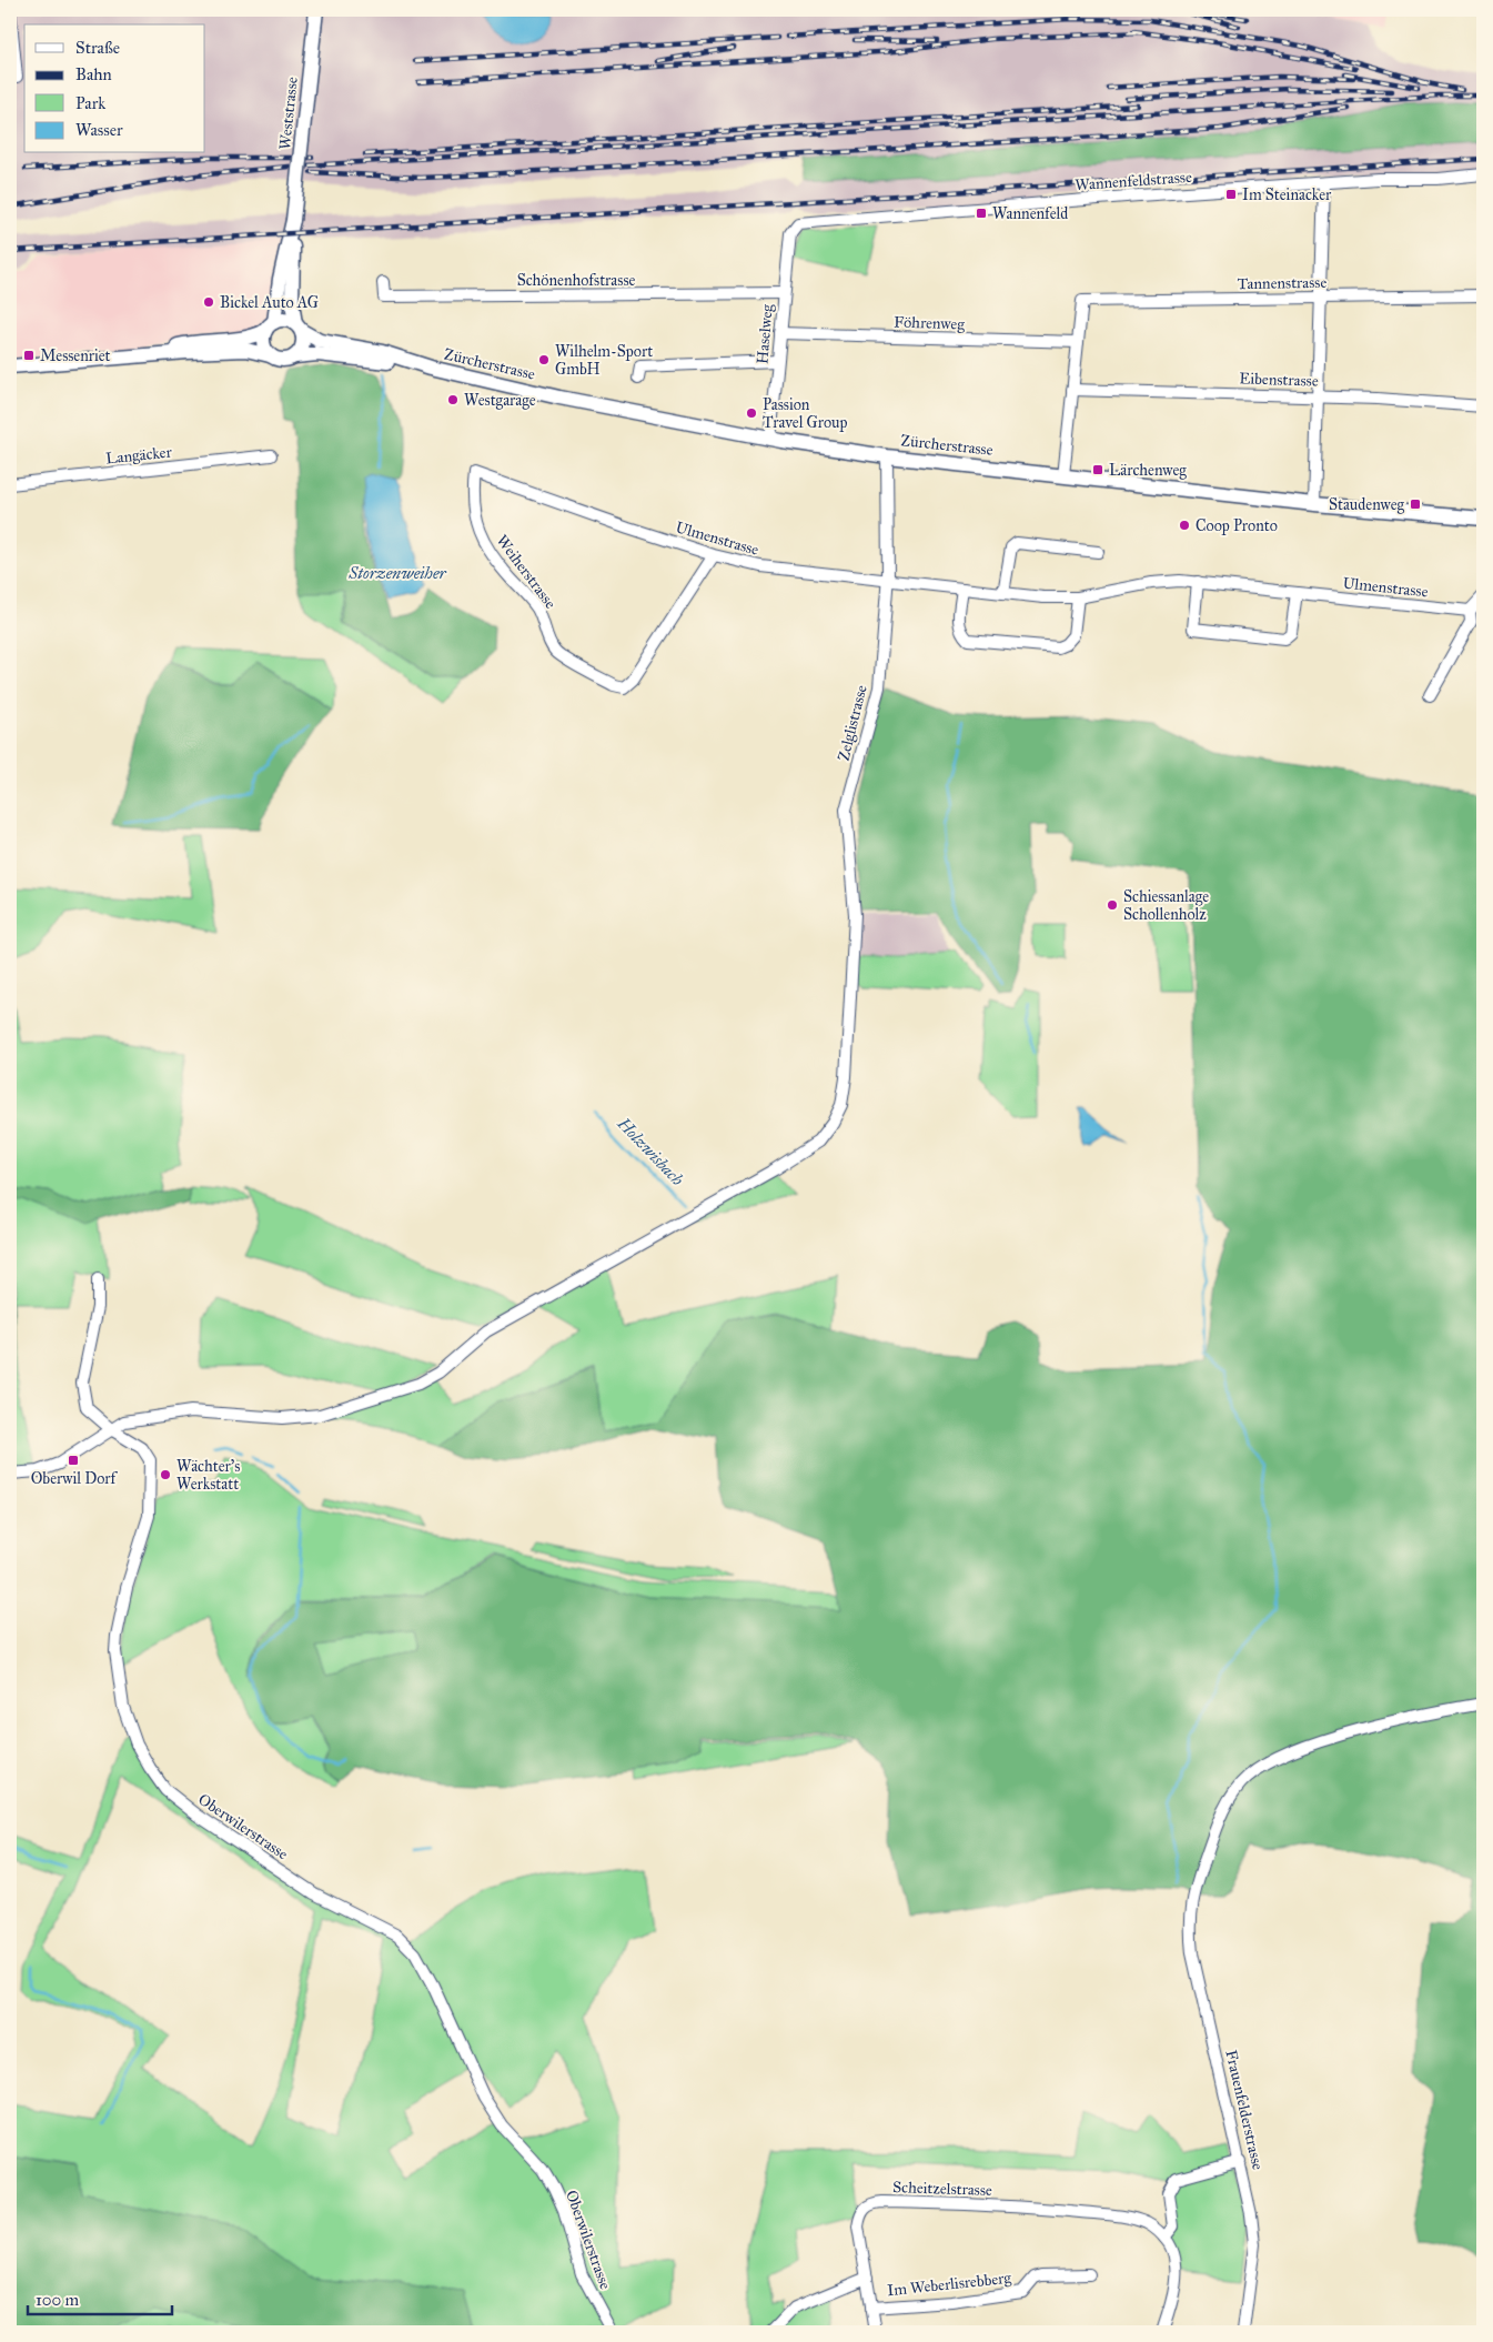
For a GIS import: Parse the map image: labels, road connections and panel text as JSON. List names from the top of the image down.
{
  "streets": {
    "main road": ["Weststrasse", "Zürcherstrasse"],
    "street": [
      "Wannenfeldstrasse",
      "Schönenhofstrasse",
      "Tannenstrasse",
      "Föhrenweg",
      "Haselweg",
      "Eibenstrasse",
      "Langäcker",
      "Ulmenstrasse",
      "Weiherstrasse",
      "Zelglistrasse",
      "Oberwilerstrasse",
      "Frauenfelderstrasse",
      "Scheitzelstrasse",
      "Im Weberlisrebberg"
    ]
  },
  "crossings": [
    ["Weststrasse", "Zürcherstrasse"],
    ["Wannenfeldstrasse", "Haselweg"],
    ["Schönenhofstrasse", "Haselweg"],
    ["Tannenstrasse", "Föhrenweg"],
    ["Föhrenweg", "Haselweg"],
    ["Haselweg", "Zürcherstrasse"],
    ["Zürcherstrasse", "Zelglistrasse"],
    ["Ulmenstrasse", "Weiherstrasse"],
    ["Ulmenstrasse", "Zelglistrasse"],
    ["Zelglistrasse", "Oberwilerstrasse"],
    ["Scheitzelstrasse", "Im Weberlisrebberg"]
  ],
  "water": ["Storzenweiher", "Holzwisbach"],
  "places": {
    "transit": [
      "Im Steinacker",
      "Wannenfeld",
      "Messenriet",
      "Lärchenweg",
      "Staudenweg",
      "Oberwil Dorf"
    ],
    "other": [
      "Bickel Auto AG",
      "Wilhelm-Sport GmbH",
      "Westgarage",
      "Passion Travel Group",
      "Coop Pronto",
      "Schiessanlage Schollenholz",
      "Wächter's Werkstatt"
    ]
  },
  "legend": [
    "Straße",
    "Bahn",
    "Park",
    "Wasser"
  ],
  "scale_bar": "100 m"
}
